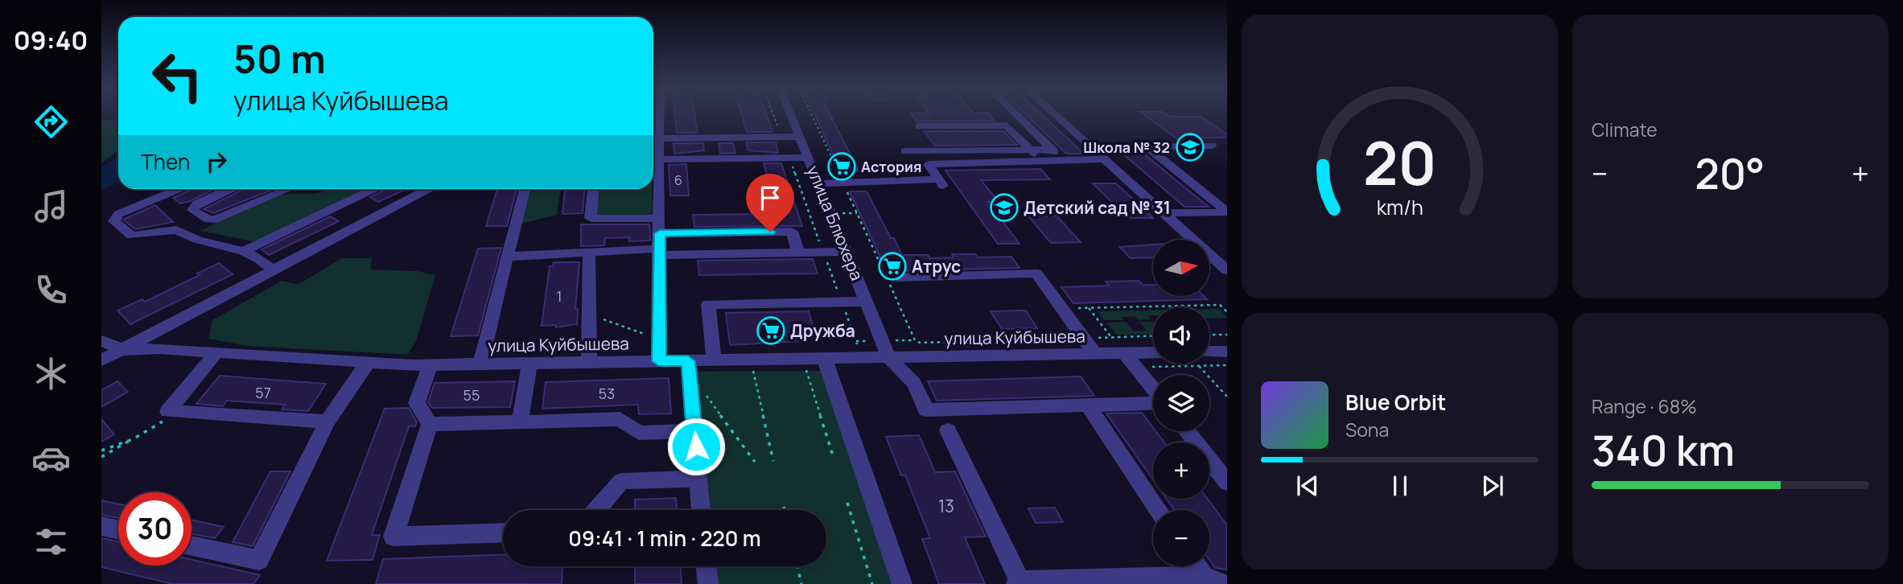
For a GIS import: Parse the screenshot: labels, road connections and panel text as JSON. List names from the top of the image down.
{
  "streets": {
    "street": ["улица Блюхера", "улица Куйбышева"]
  },
  "crossings": [
    ["улица Блюхера", "улица Куйбышева"]
  ],
  "places": {
    "school or university": ["Школа № 32", "Детский сад № 31"],
    "supermarket": ["Астория", "Атрус", "Дружба"]
  },
  "house_numbers": [
    "6",
    "1",
    "57",
    "53",
    "55",
    "13"
  ],
  "north": "right",
  "page": {
    "tabs": "09:40",
    "tile": [
      "Climate",
      ["Range · 68%", "340 km"]
    ],
    "turn": ["50 m", "улица Куйбышева"],
    "then": "Then",
    "heat": ["−", "20°", "+"],
    "map_buttons": ["+", "−"],
    "song": ["Blue Orbit", "Sona"],
    "limit": "30",
    "trip": "09:41 · 1 min · 220 m",
    "gauge": ["20", "km/h"]
  }
}
